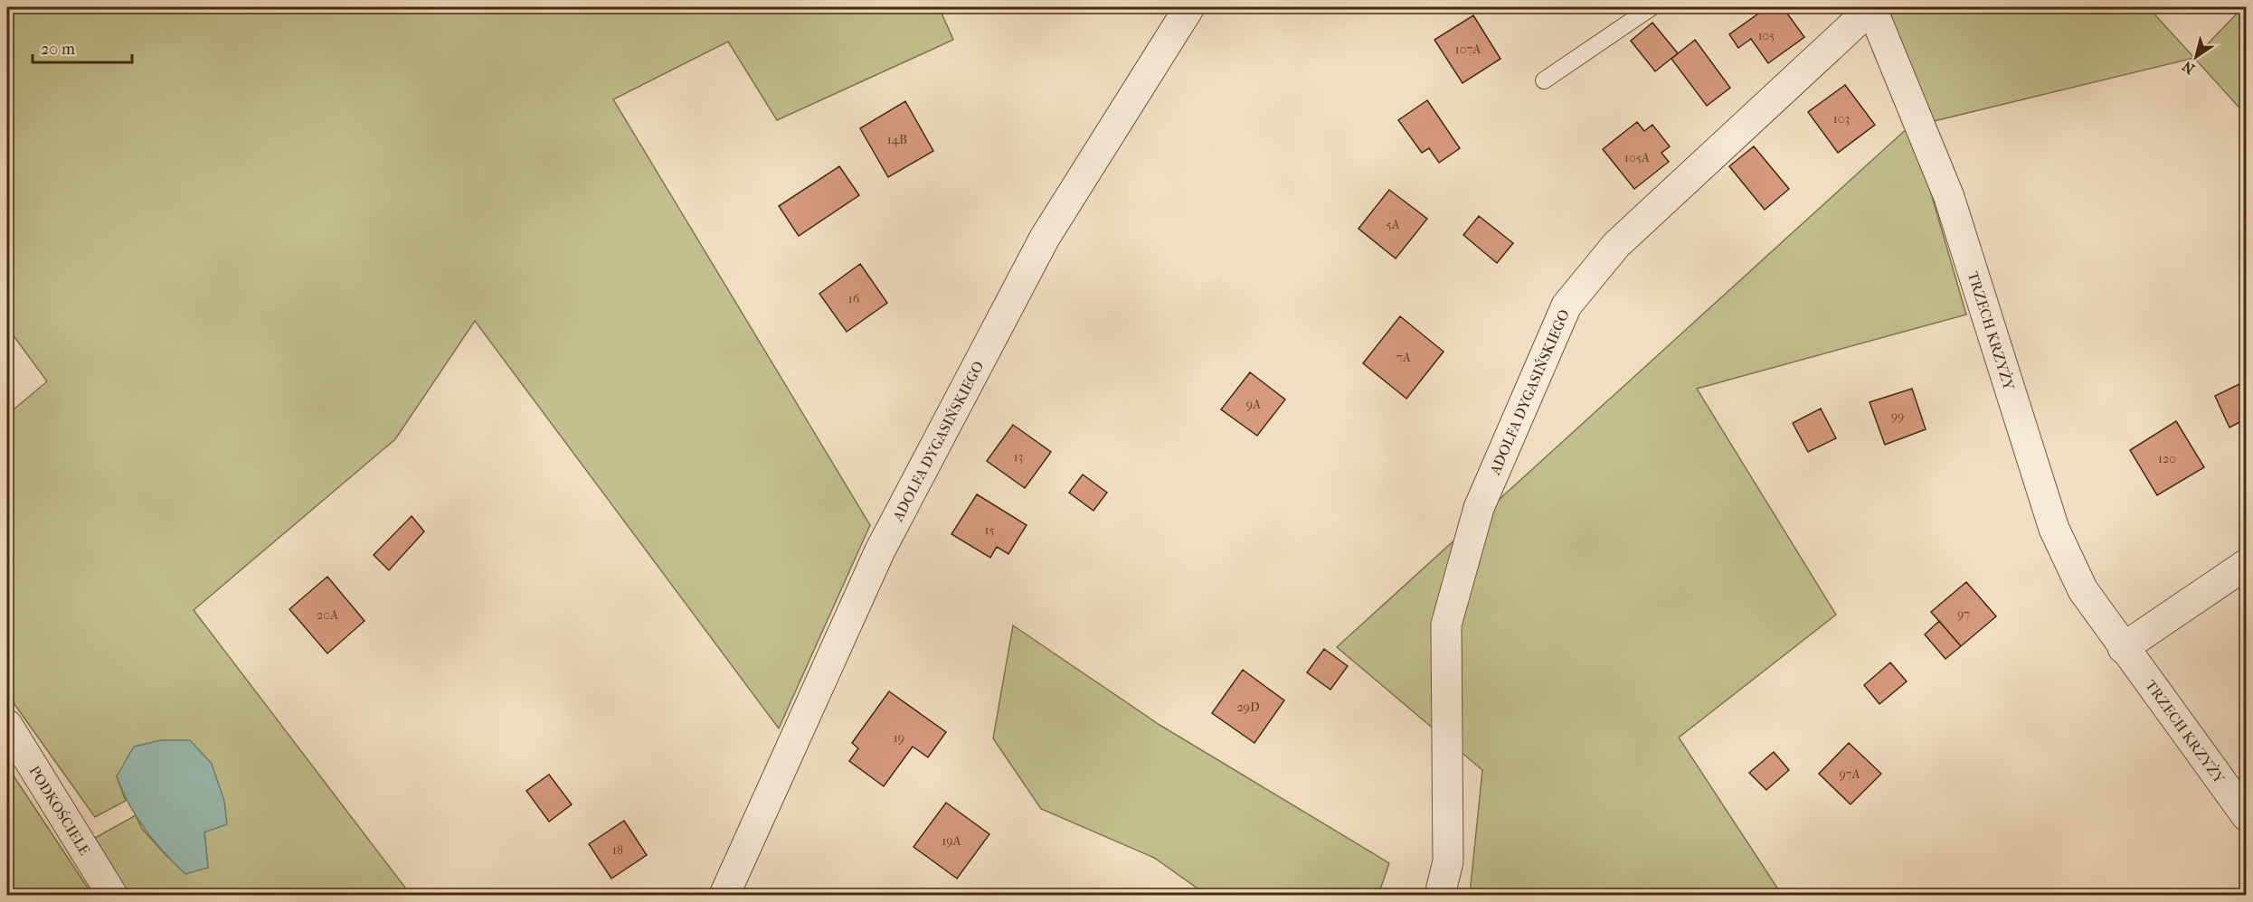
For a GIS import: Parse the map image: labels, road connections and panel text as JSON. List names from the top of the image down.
{
  "streets": {
    "street": ["TRZECH KRZYŻY", "ADOLFA DYGASIŃSKIEGO", "PODKOŚCIELE"]
  },
  "crossings": [
    ["TRZECH KRZYŻY", "ADOLFA DYGASIŃSKIEGO"]
  ],
  "house_numbers": [
    "105",
    "107A",
    "103",
    "14B",
    "105A",
    "5A",
    "16",
    "7A",
    "9A",
    "99",
    "13",
    "120",
    "15",
    "97",
    "20A",
    "29D",
    "19",
    "97A",
    "19A",
    "18"
  ],
  "scale_bar": "20 m",
  "north": "bottom left"
}
